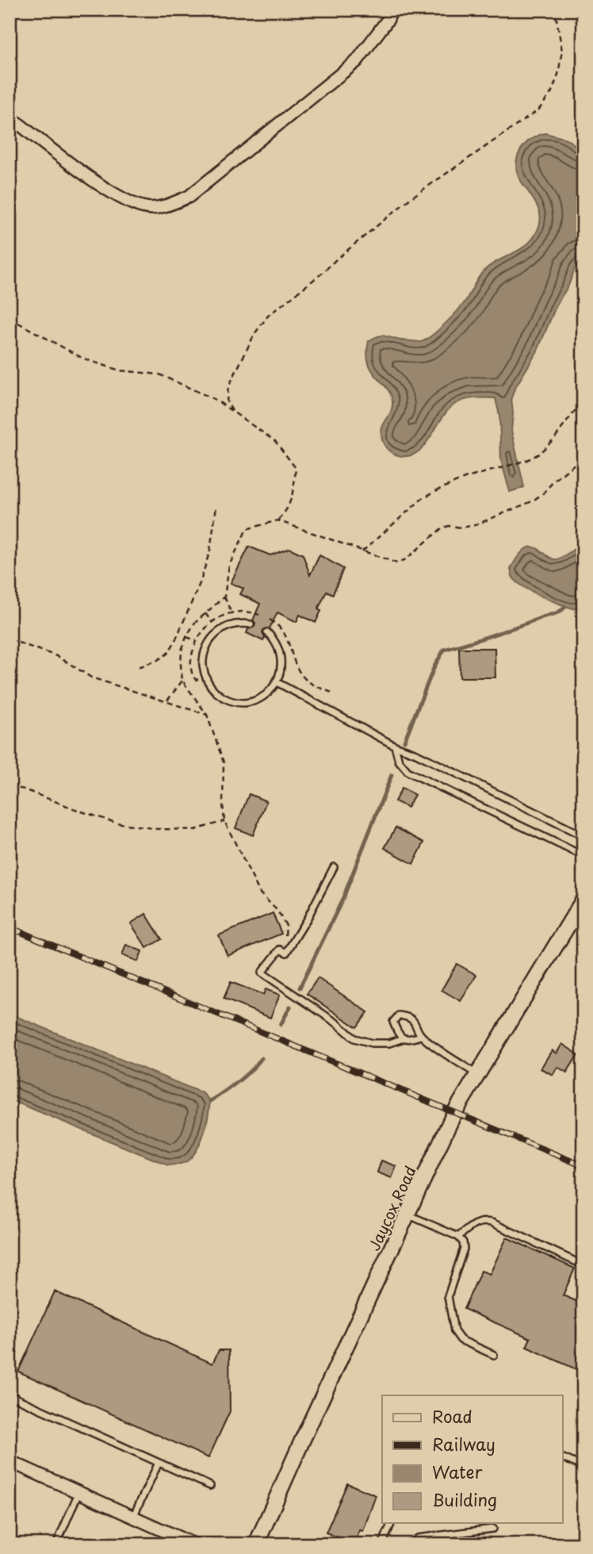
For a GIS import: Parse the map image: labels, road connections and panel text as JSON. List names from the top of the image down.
{
  "streets": {
    "street": ["Jaycox Road"]
  },
  "legend": [
    "Road",
    "Railway",
    "Water",
    "Building"
  ]
}
